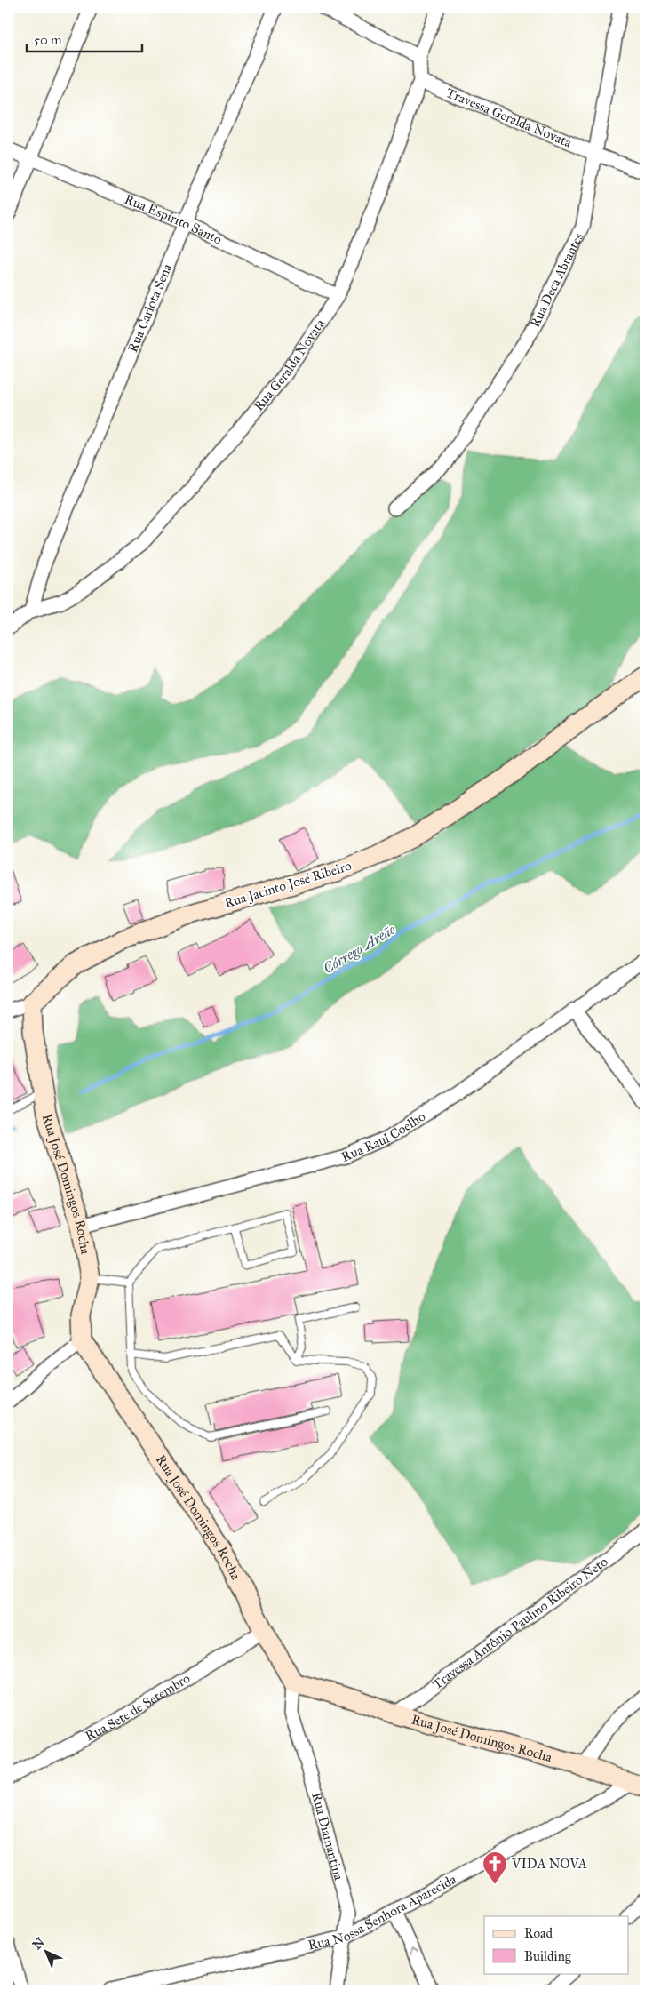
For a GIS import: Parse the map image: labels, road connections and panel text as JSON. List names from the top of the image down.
{
  "streets": {
    "street": [
      "Travessa Geralda Novata",
      "Rua Espírito Santo",
      "Rua Deca Abrantes",
      "Rua Carlota Sena",
      "Rua Geralda Novata",
      "Rua Jacinto José Ribeiro",
      "Rua Raul Coelho",
      "Rua José Domingos Rocha",
      "Travessa Antônio Paulino Ribeiro Neto",
      "Rua Sete de Setembro",
      "Rua Diamantina",
      "Rua Nossa Senhora Aparecida"
    ]
  },
  "crossings": [
    ["Travessa Geralda Novata", "Rua Deca Abrantes"],
    ["Travessa Geralda Novata", "Rua Geralda Novata"],
    ["Rua Espírito Santo", "Rua Carlota Sena"],
    ["Rua Espírito Santo", "Rua Geralda Novata"],
    ["Rua Carlota Sena", "Rua Geralda Novata"],
    ["Rua Jacinto José Ribeiro", "Rua José Domingos Rocha"],
    ["Rua Raul Coelho", "Rua José Domingos Rocha"],
    ["Rua José Domingos Rocha", "Travessa Antônio Paulino Ribeiro Neto"],
    ["Rua José Domingos Rocha", "Rua Sete de Setembro"],
    ["Rua José Domingos Rocha", "Rua Diamantina"],
    ["Rua José Domingos Rocha", "Rua Nossa Senhora Aparecida"],
    ["Rua Diamantina", "Rua Nossa Senhora Aparecida"]
  ],
  "water": ["Córrego Areão"],
  "places": {
    "church": ["VIDA NOVA"]
  },
  "legend": ["Road", "Building"],
  "scale_bar": "50 m",
  "north": "top left"
}
